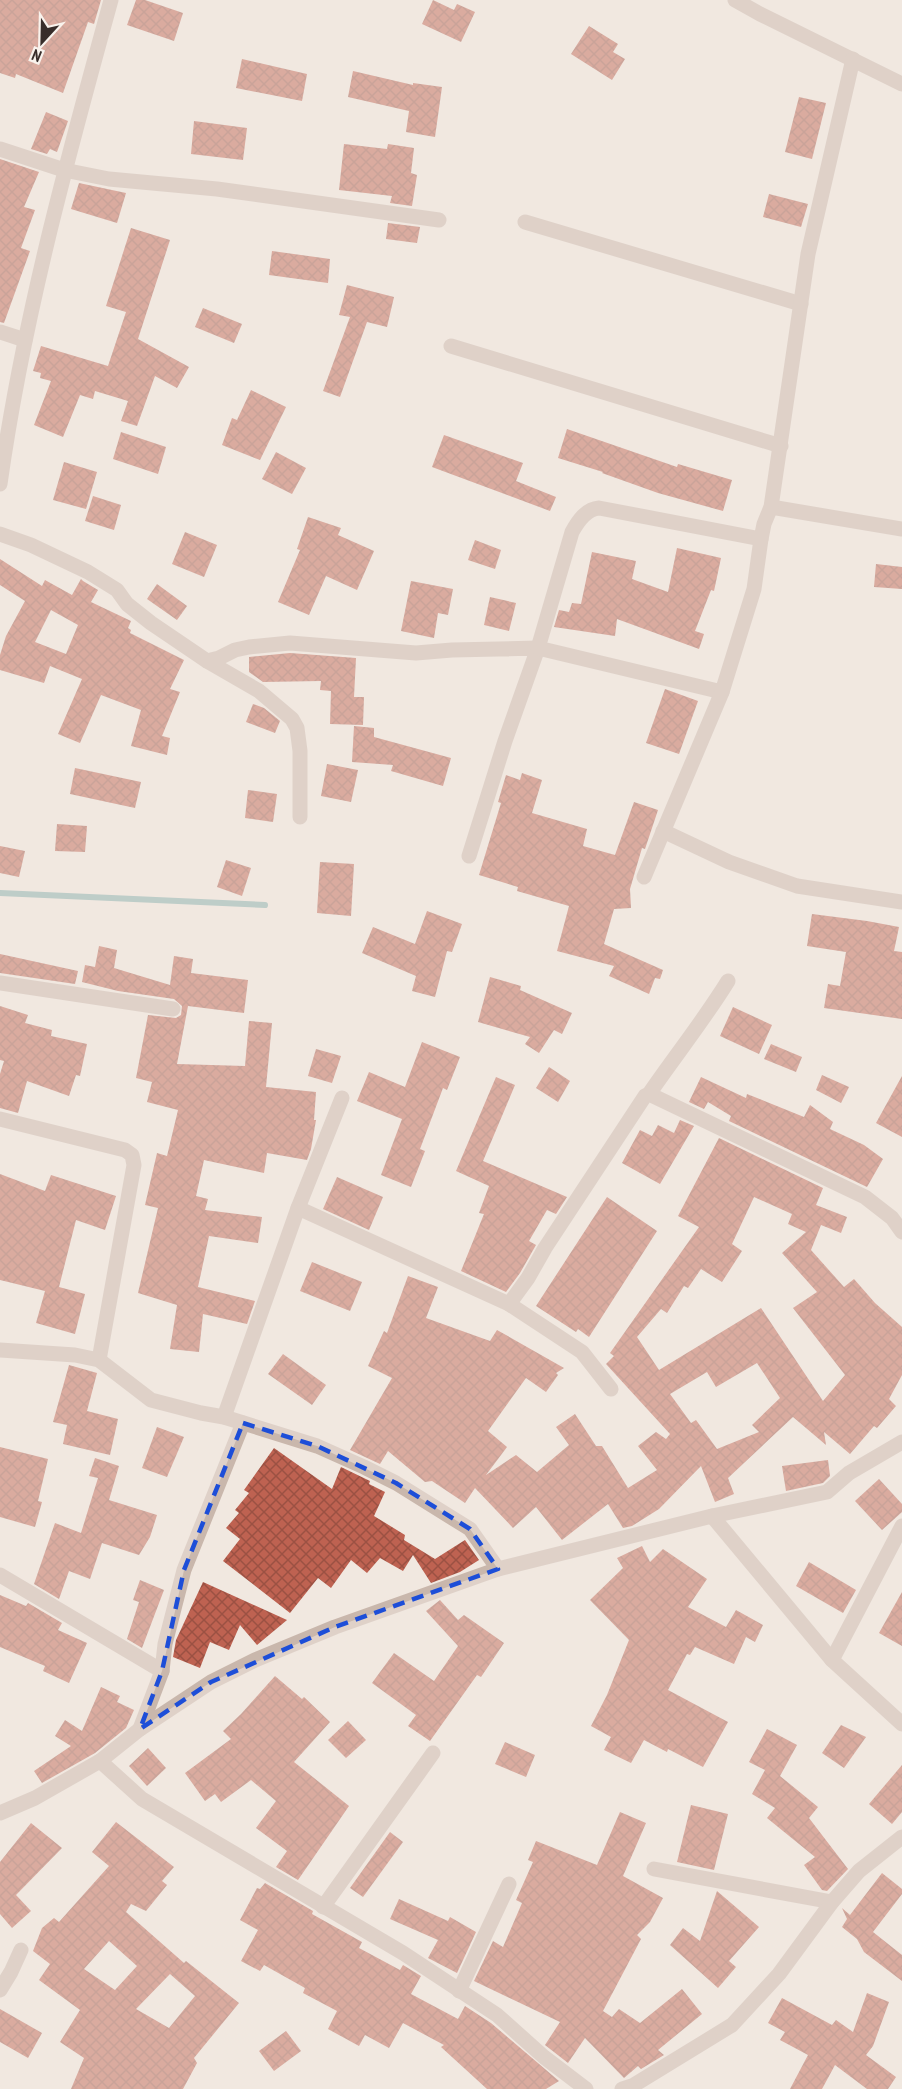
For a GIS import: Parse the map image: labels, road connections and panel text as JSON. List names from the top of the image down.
{
  "north": "bottom"
}
